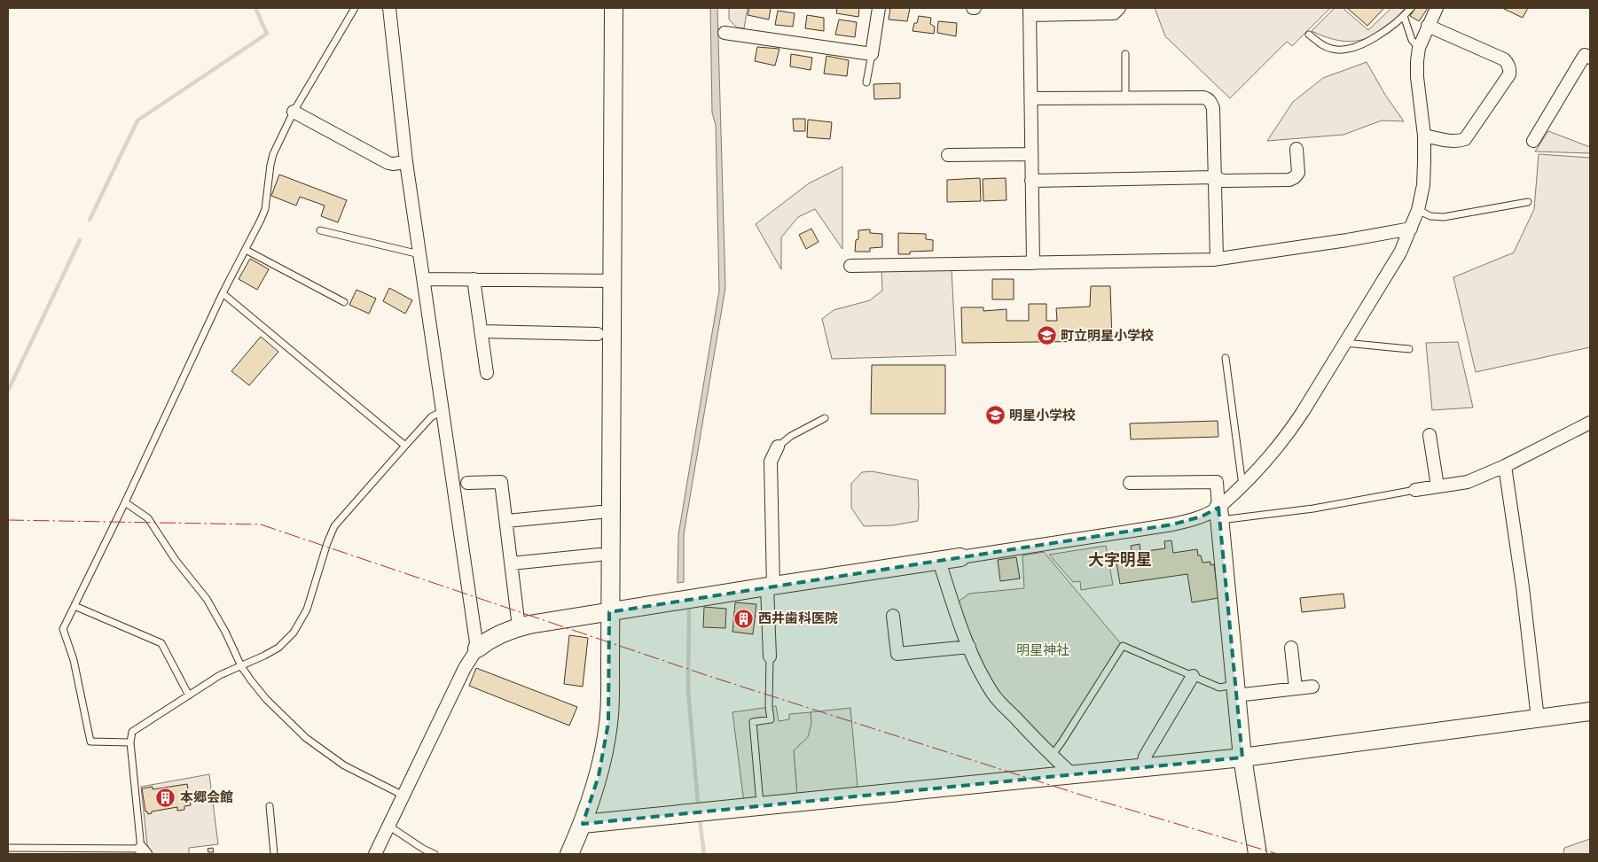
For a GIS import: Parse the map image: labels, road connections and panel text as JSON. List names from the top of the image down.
{
  "districts": ["大字明星"],
  "parks": ["明星神社"],
  "places": {
    "school or university": ["町立明星小学校", "明星小学校"],
    "building": ["西井歯科医院", "本郷会館"]
  }
}
